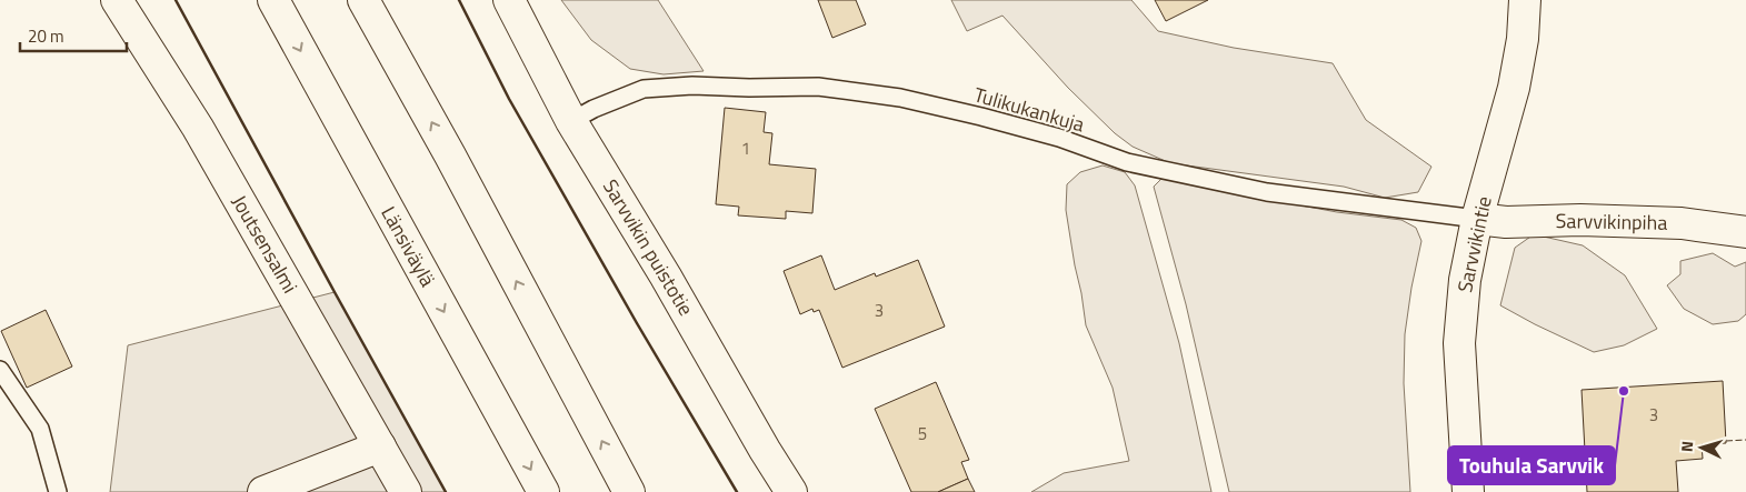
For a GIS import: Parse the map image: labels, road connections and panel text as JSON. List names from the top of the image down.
{
  "streets": {
    "main road": [
      "Sarvvikinpiha",
      "Joutsensalmi",
      "Sarvvikintie",
      "Länsiväylä",
      "Sarvvikin puistotie"
    ],
    "lane": ["Tulikukankuja"]
  },
  "crossings": [
    ["Tulikukankuja", "Sarvvikinpiha"],
    ["Tulikukankuja", "Sarvvikintie"],
    ["Tulikukankuja", "Sarvvikin puistotie"],
    ["Sarvvikinpiha", "Sarvvikintie"]
  ],
  "places": ["Touhula Sarvvik"],
  "house_numbers": [
    "1",
    "3",
    "3",
    "5"
  ],
  "scale_bar": "20 m",
  "north": "left"
}
